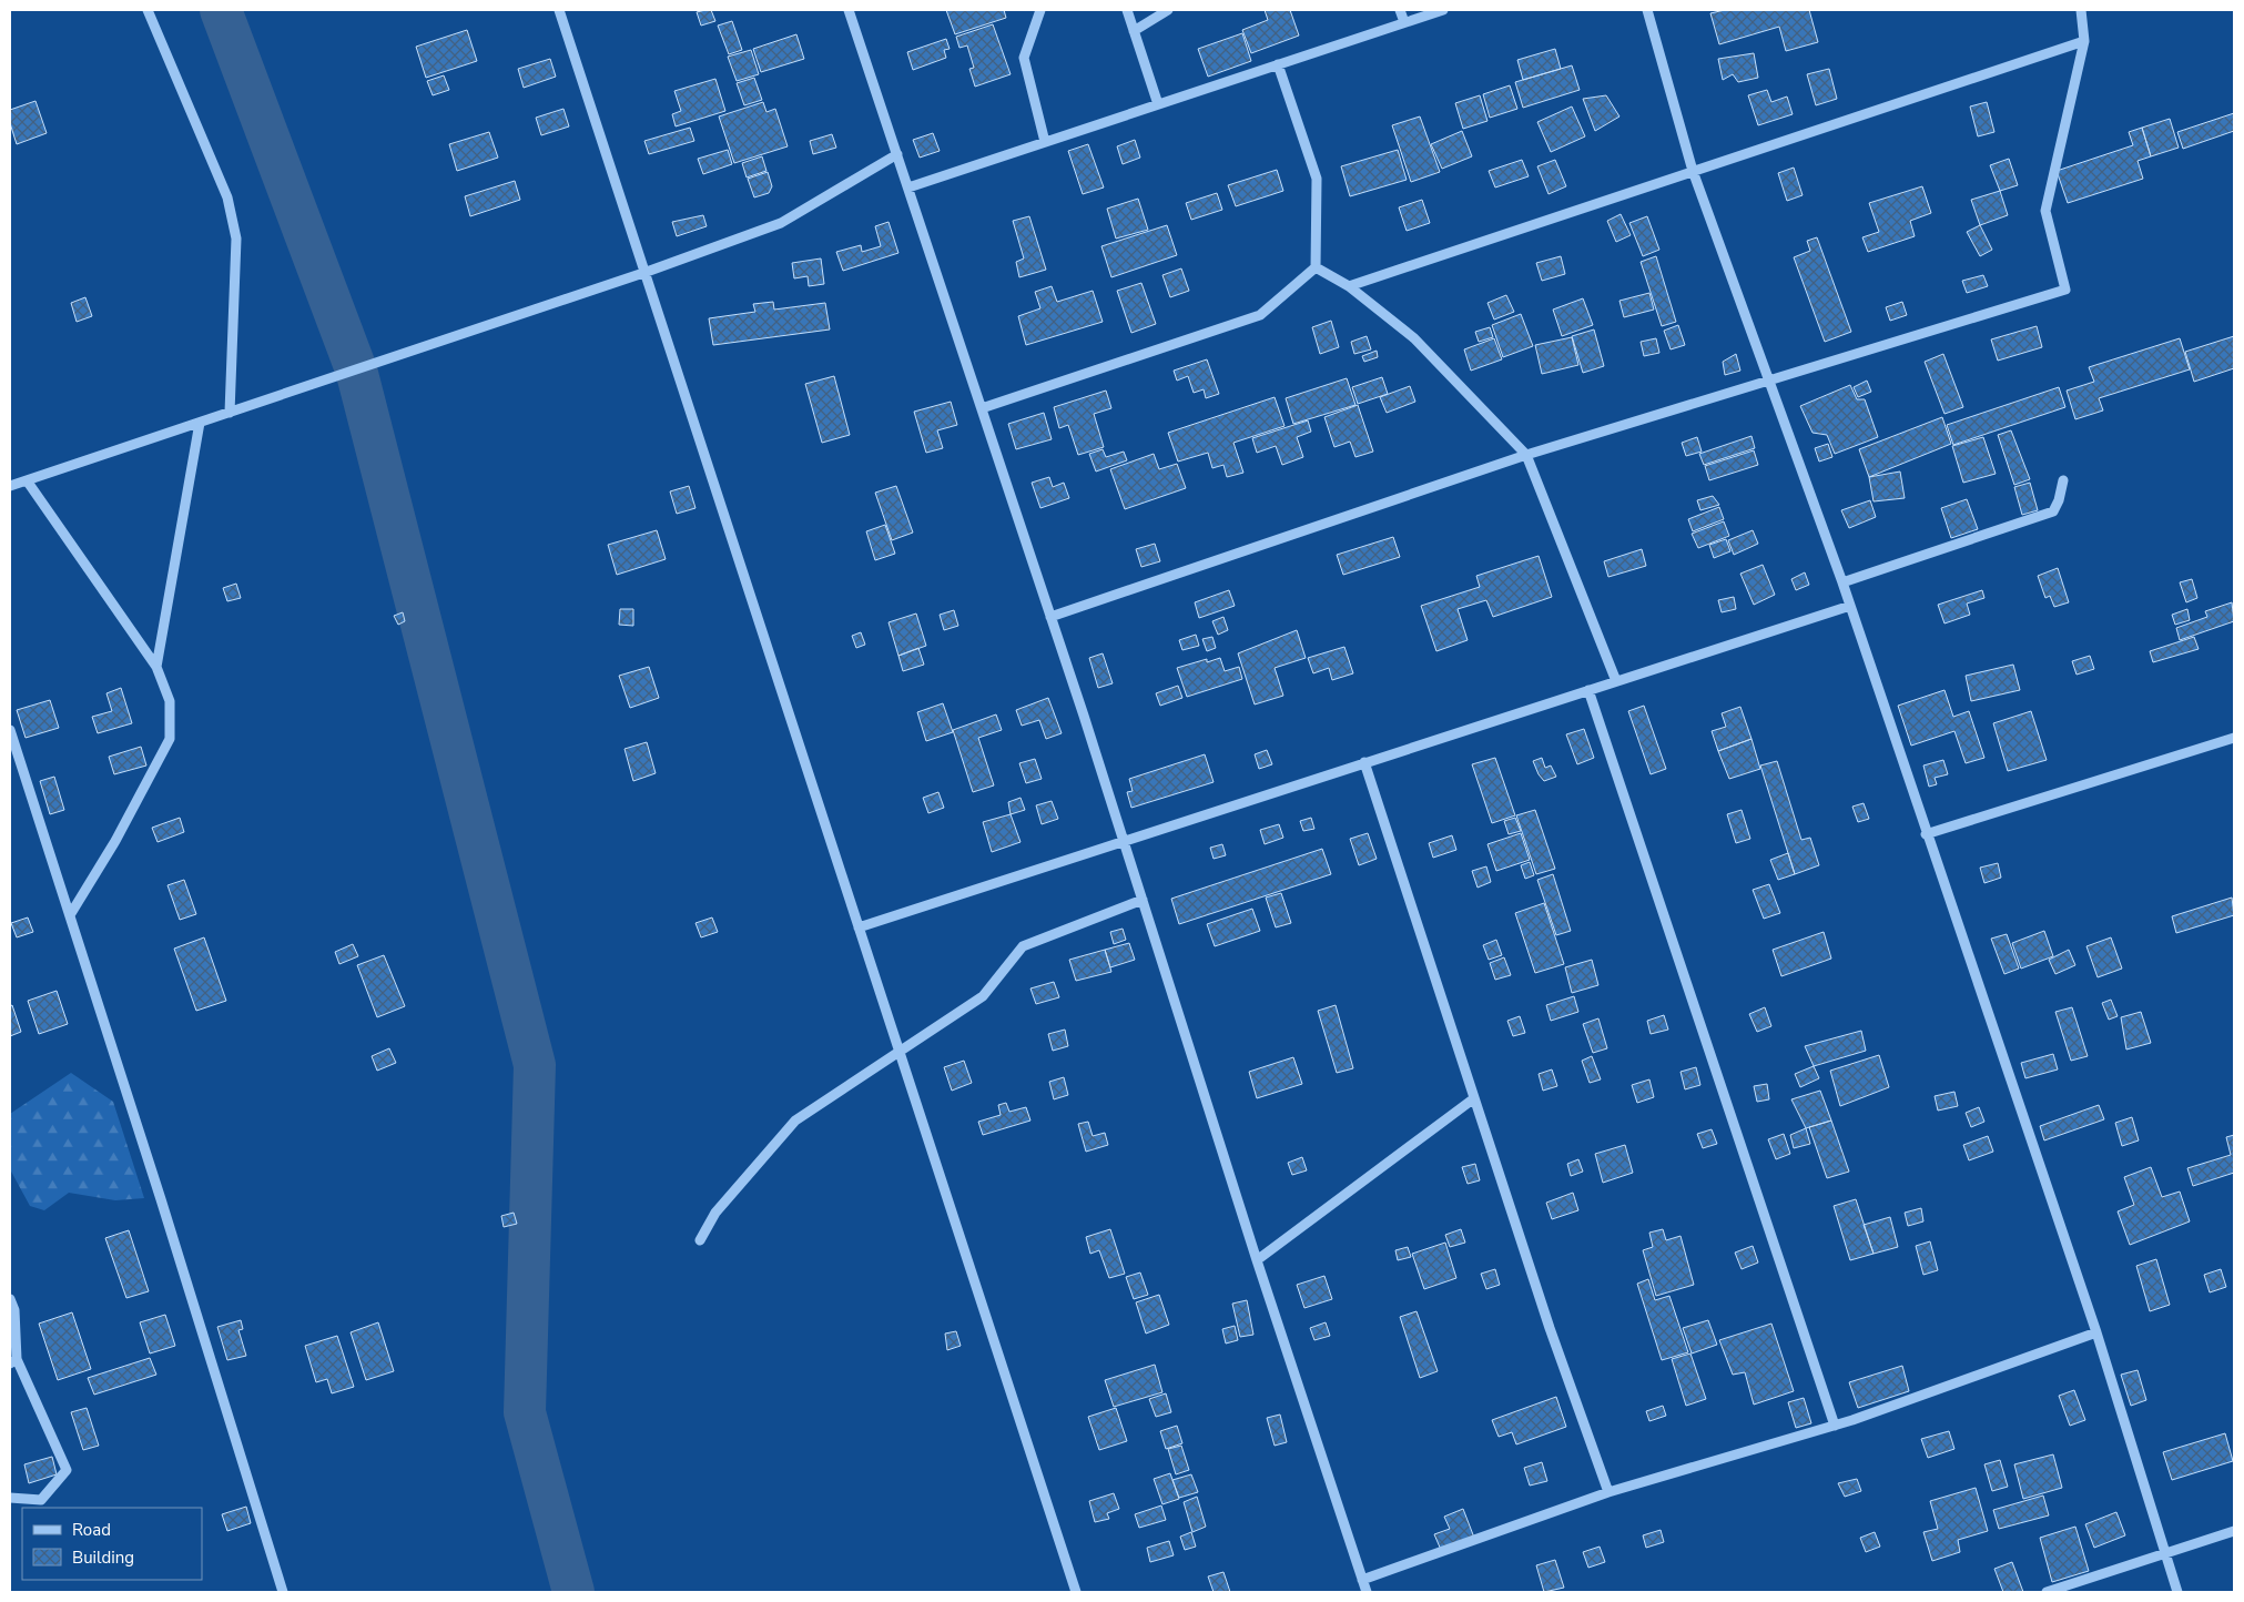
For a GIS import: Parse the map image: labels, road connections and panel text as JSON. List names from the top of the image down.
{
  "legend": ["Road", "Building"]
}
